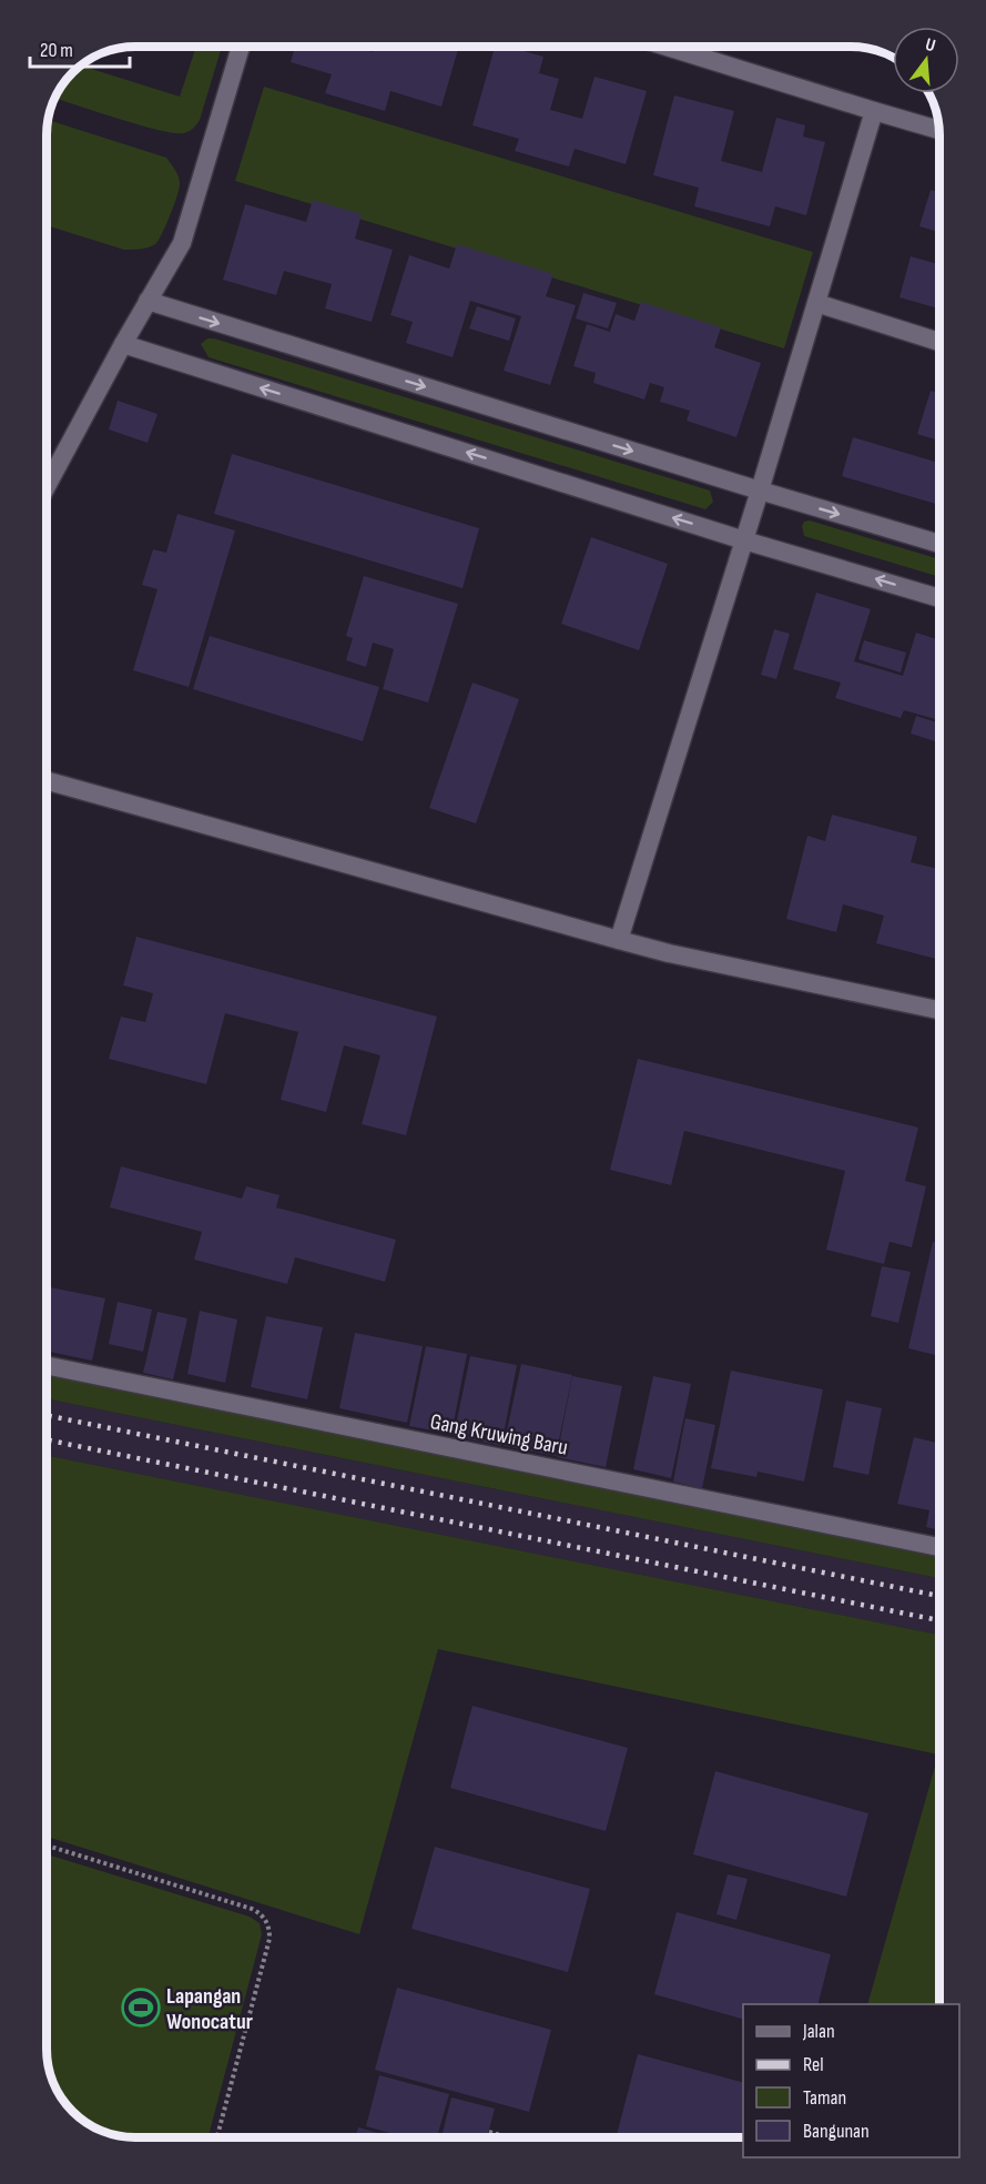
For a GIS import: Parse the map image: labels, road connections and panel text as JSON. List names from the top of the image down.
{
  "streets": {
    "street": ["Gang Kruwing Baru"]
  },
  "places": {
    "sports": ["Lapangan Wonocatur"]
  },
  "legend": [
    "Jalan",
    "Rel",
    "Taman",
    "Bangunan"
  ],
  "scale_bar": "20 m",
  "north": "top"
}
